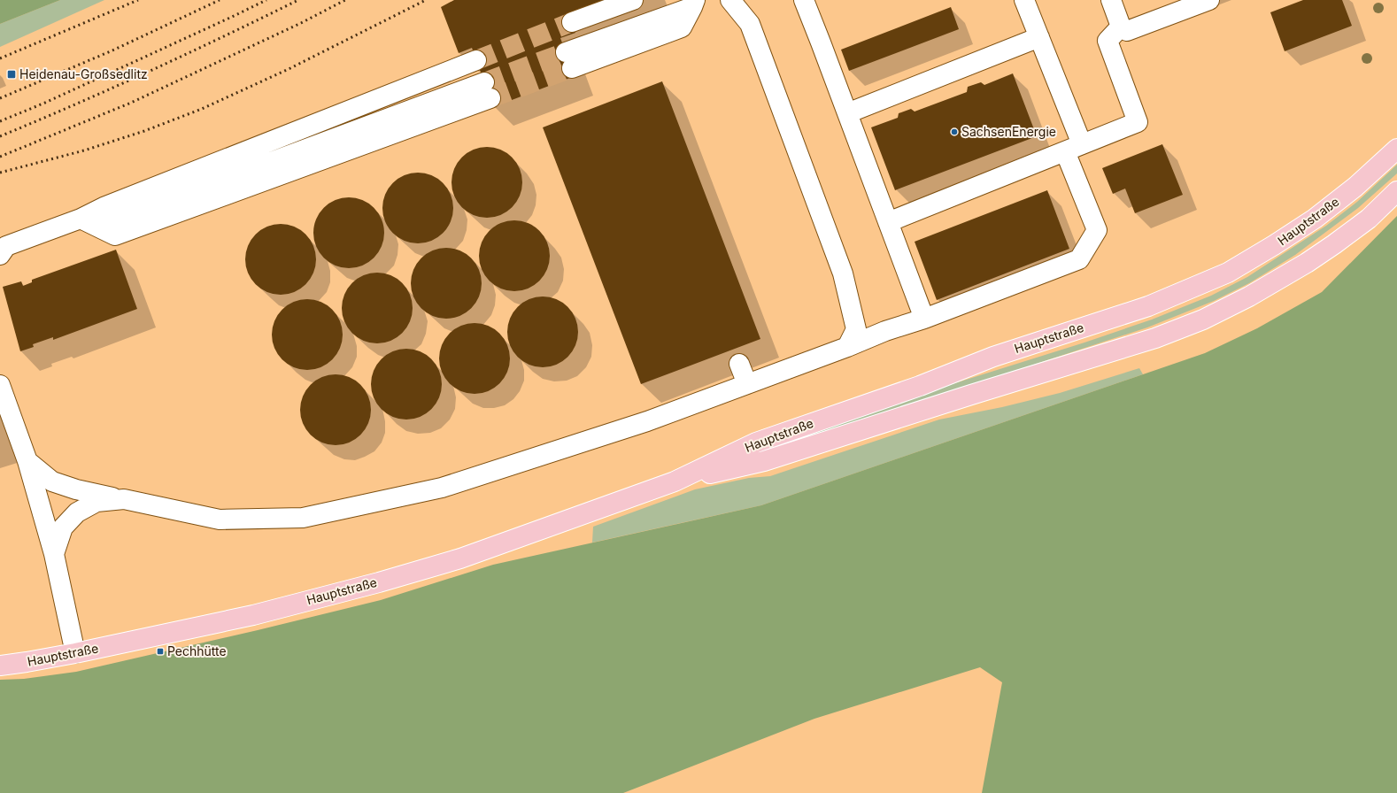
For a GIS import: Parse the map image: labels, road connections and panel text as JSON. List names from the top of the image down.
{
  "streets": {
    "main road": ["Hauptstraße"]
  },
  "places": {
    "transit": ["Heidenau-Großsedlitz", "Pechhütte"],
    "other": ["SachsenEnergie"]
  }
}
